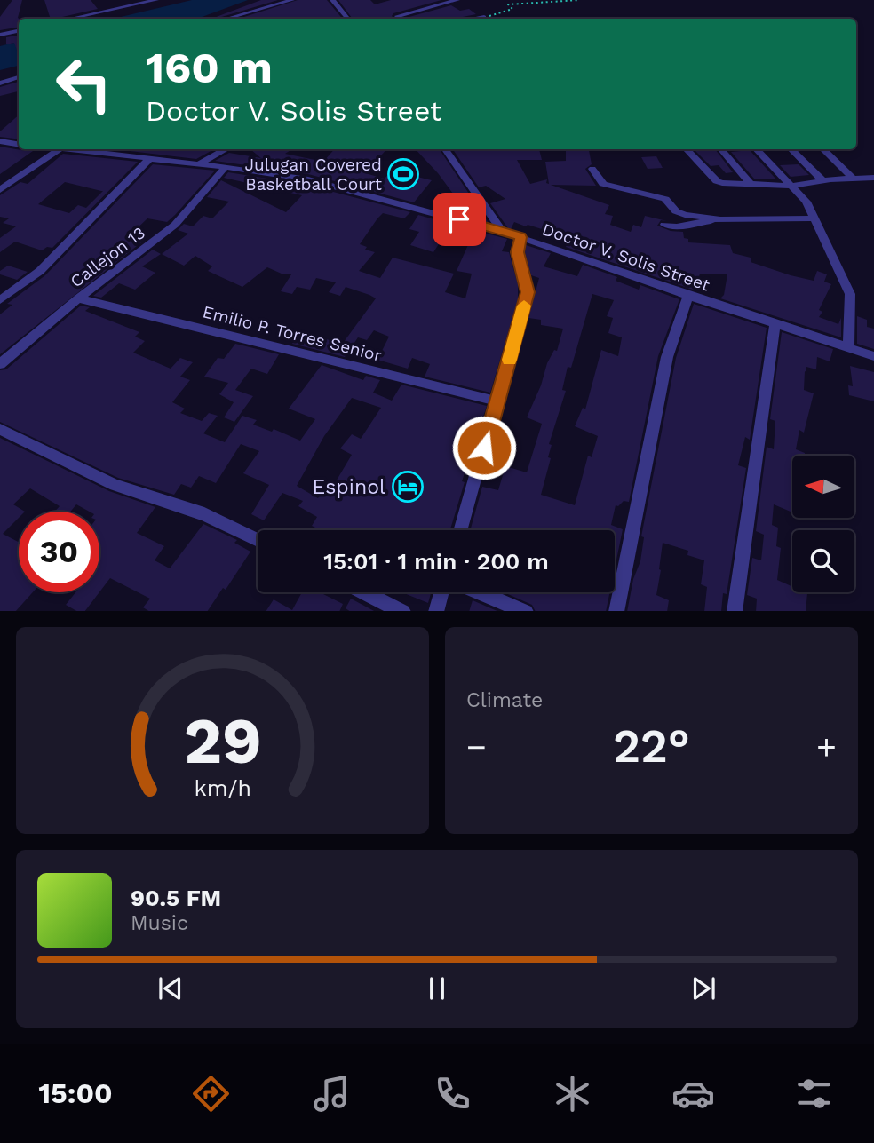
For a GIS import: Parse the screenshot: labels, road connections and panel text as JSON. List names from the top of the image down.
{
  "streets": {
    "street": ["Callejon 13", "Doctor V. Solis Street", "Emilio P. Torres Senior"]
  },
  "crossings": [
    ["Callejon 13", "Doctor V. Solis Street"],
    ["Callejon 13", "Emilio P. Torres Senior"]
  ],
  "places": {
    "sports": ["Julugan Covered Basketball Court"],
    "hotel": ["Espinol"]
  },
  "north": "left",
  "page": {
    "turn": ["160 m", "Doctor V. Solis Street"],
    "limit": "30",
    "trip": "15:01 · 1 min · 200 m",
    "tile": "Climate",
    "heat": ["−", "22°", "+"],
    "song": ["90.5 FM", "Music"],
    "tabs": "15:00",
    "gauge": ["29", "km/h"]
  }
}
